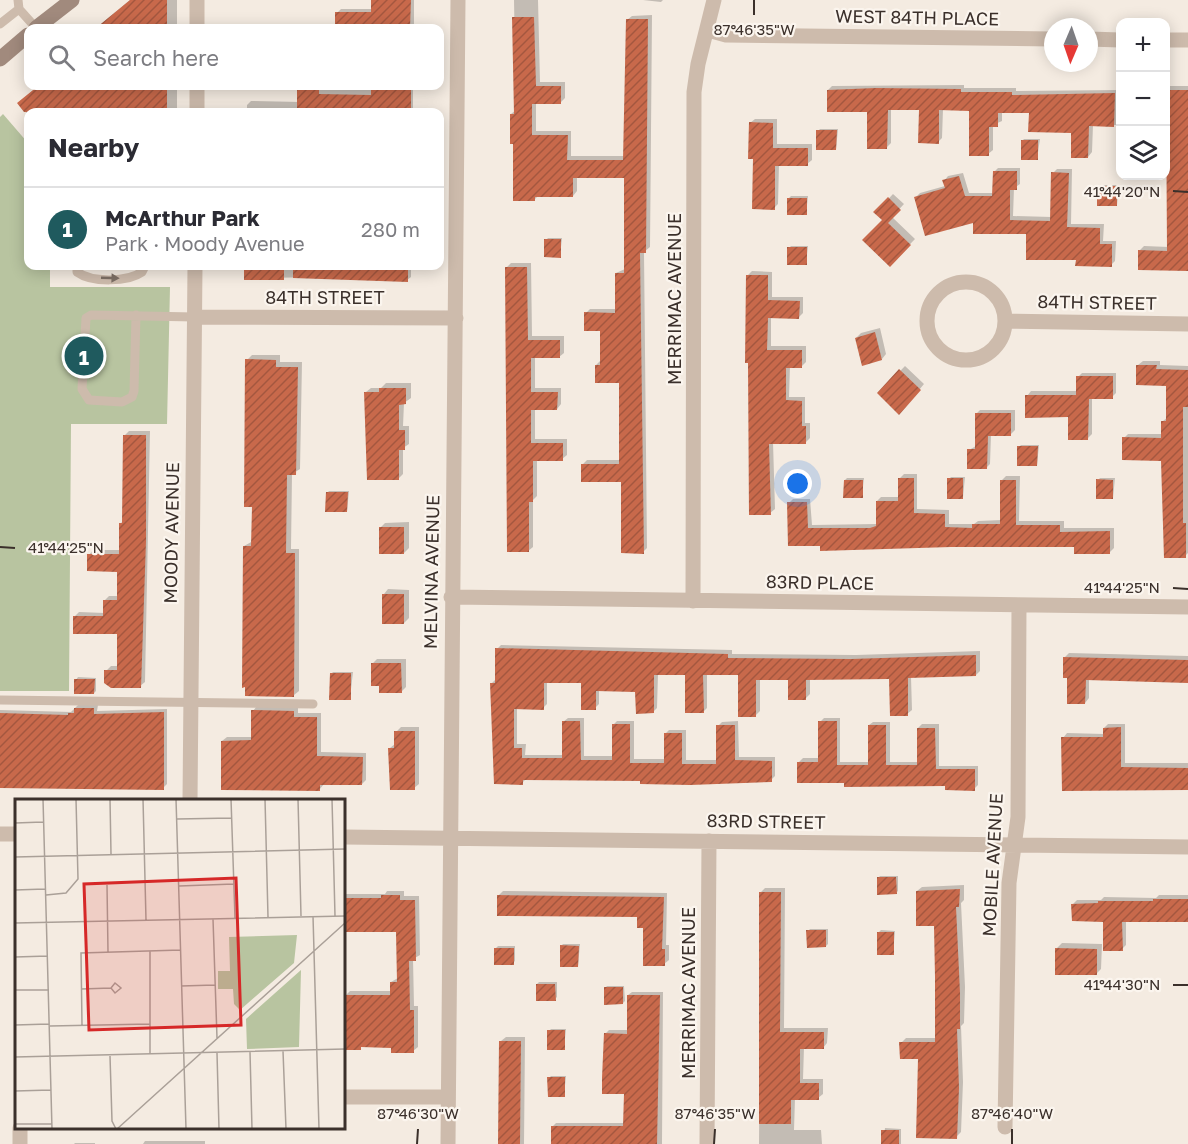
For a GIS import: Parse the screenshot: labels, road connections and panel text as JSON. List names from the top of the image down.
{
  "streets": {
    "street": [
      "WEST 84TH PLACE",
      "84TH STREET",
      "MERRIMAC AVENUE",
      "MOODY AVENUE",
      "MELVINA AVENUE",
      "83RD PLACE",
      "83RD STREET",
      "MOBILE AVENUE"
    ]
  },
  "crossings": [
    ["WEST 84TH PLACE", "MERRIMAC AVENUE"],
    ["84TH STREET", "MOODY AVENUE"],
    ["84TH STREET", "MELVINA AVENUE"],
    ["MERRIMAC AVENUE", "83RD PLACE"],
    ["MERRIMAC AVENUE", "83RD STREET"],
    ["MELVINA AVENUE", "83RD PLACE"],
    ["MELVINA AVENUE", "83RD STREET"],
    ["83RD PLACE", "MOBILE AVENUE"],
    ["83RD STREET", "MOBILE AVENUE"]
  ],
  "north": "bottom",
  "page": {
    "map_buttons": ["+", "−"],
    "search": "Search here",
    "heading": "Nearby",
    "list": [
      {
        "mark": "1",
        "name": "McArthur Park",
        "note": "Park · Moody Avenue",
        "value": "280 m"
      }
    ],
    "pins": "1"
  },
  "coordinates": [
    "87°46'35\"W",
    "41°44'20\"N",
    "41°44'25\"N",
    "41°44'30\"N",
    "87°46'30\"W",
    "87°46'40\"W"
  ]
}
